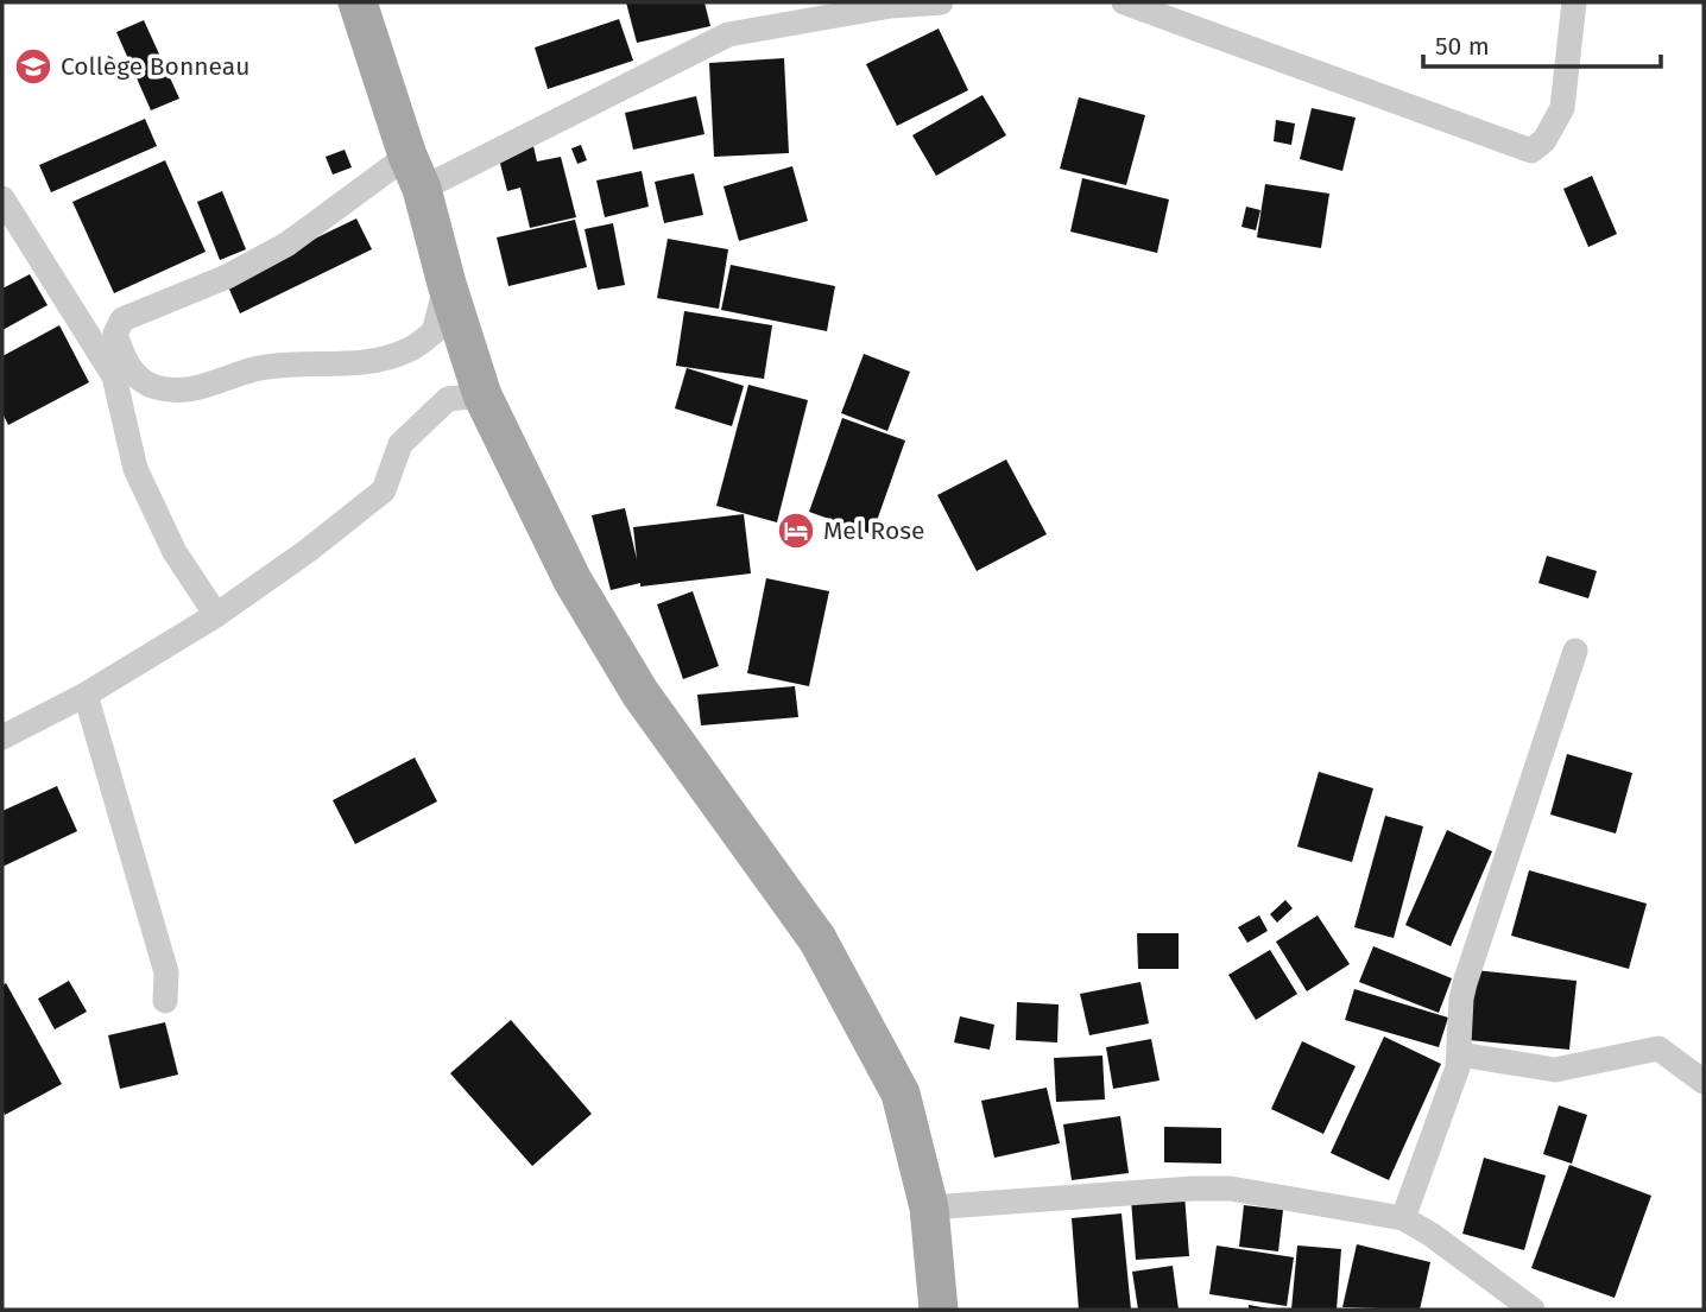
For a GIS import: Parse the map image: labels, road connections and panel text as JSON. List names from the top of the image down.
{
  "places": {
    "school or university": ["Collège Bonneau"],
    "hotel": ["Mel Rose"]
  },
  "scale_bar": "50 m"
}
